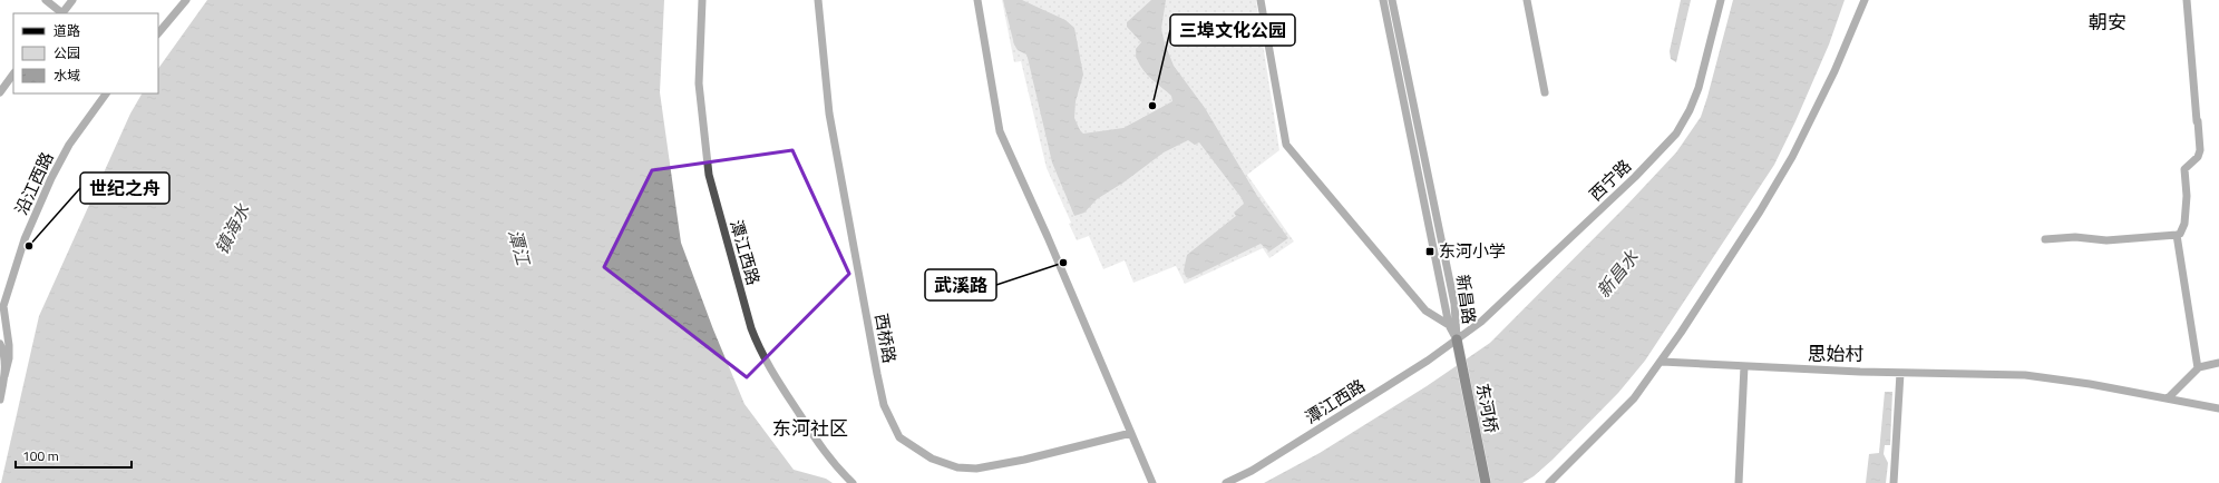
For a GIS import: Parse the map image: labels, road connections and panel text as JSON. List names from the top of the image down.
{
  "streets": {
    "main road": ["东河桥"],
    "street": [
      "西宁路",
      "沿江西路",
      "潭江西路",
      "新昌路",
      "西桥路"
    ]
  },
  "crossings": [
    ["西宁路", "潭江西路"],
    ["西宁路", "新昌路"],
    ["西宁路", "东河桥"],
    ["潭江西路", "新昌路"],
    ["潭江西路", "东河桥"],
    ["新昌路", "东河桥"]
  ],
  "districts": ["朝安", "思始村", "东河社区"],
  "water": ["镇海水", "潭江", "新昌水"],
  "places": {
    "other": ["三埠文化公园", "世纪之舟", "武溪路"],
    "transit": ["东河小学"]
  },
  "legend": ["道路", "公园", "水域"],
  "scale_bar": "100 m"
}
